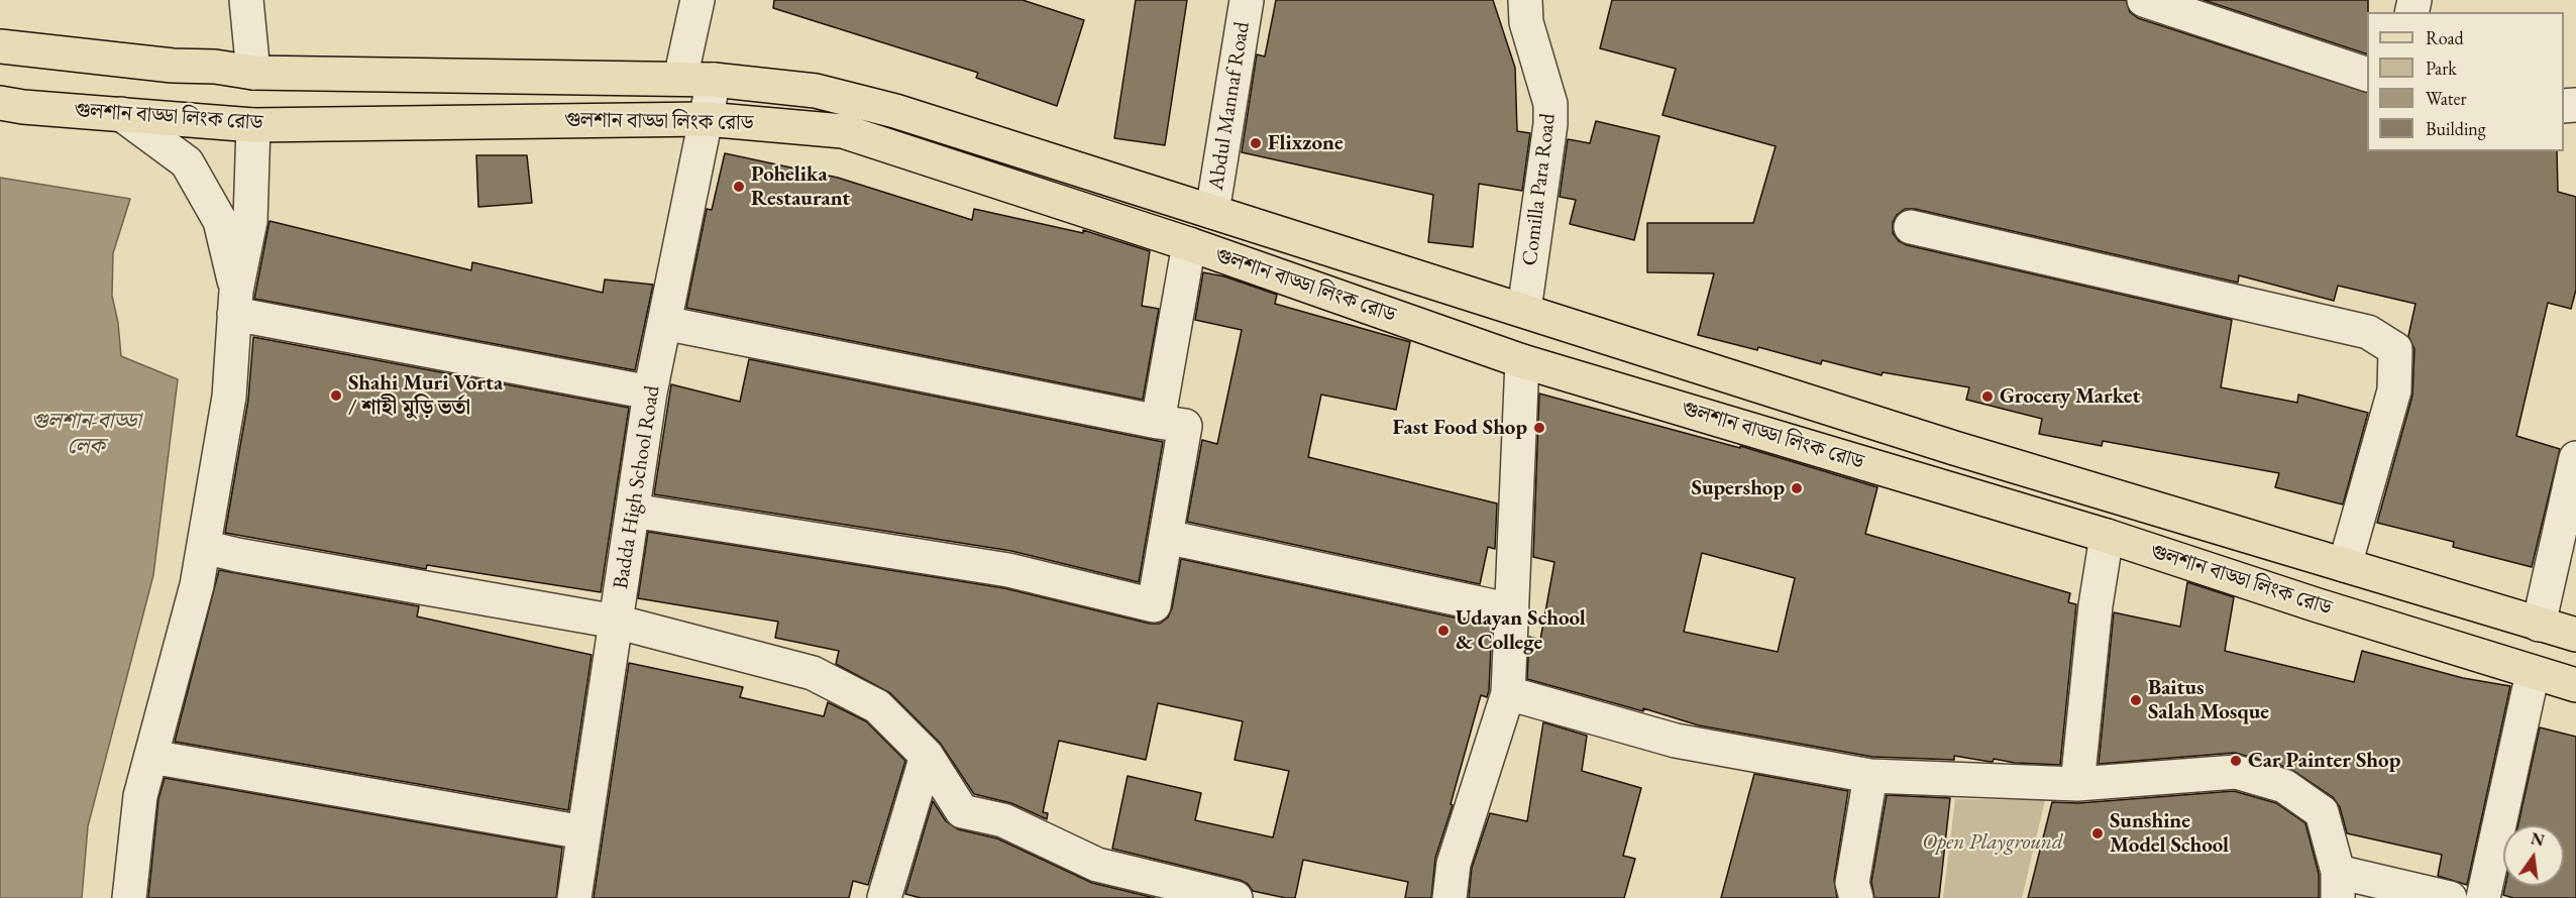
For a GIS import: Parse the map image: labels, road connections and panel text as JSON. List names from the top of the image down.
{
  "streets": {
    "main road": ["গুলশান বাড্ডা লিংক রোড"],
    "street": ["Abdul Mannaf Road", "Comilla Para Road", "Badda High School Road"]
  },
  "crossings": [
    ["Abdul Mannaf Road", "গুলশান বাড্ডা লিংক রোড"],
    ["গুলশান বাড্ডা লিংক রোড", "Comilla Para Road"],
    ["গুলশান বাড্ডা লিংক রোড", "Badda High School Road"]
  ],
  "water": ["গুলশান-বাড্ডা লেক"],
  "parks": ["Open Playground"],
  "places": [
    "Flixzone",
    "Pohelika Restaurant",
    "Shahi Muri Vorta / শাহী মুড়ি ভর্তা",
    "Grocery Market",
    "Fast Food Shop",
    "Supershop",
    "Udayan School & College",
    "Baitus Salah Mosque",
    "Car Painter Shop",
    "Sunshine Model School"
  ],
  "legend": [
    "Road",
    "Park",
    "Water",
    "Building"
  ],
  "north": "top"
}
